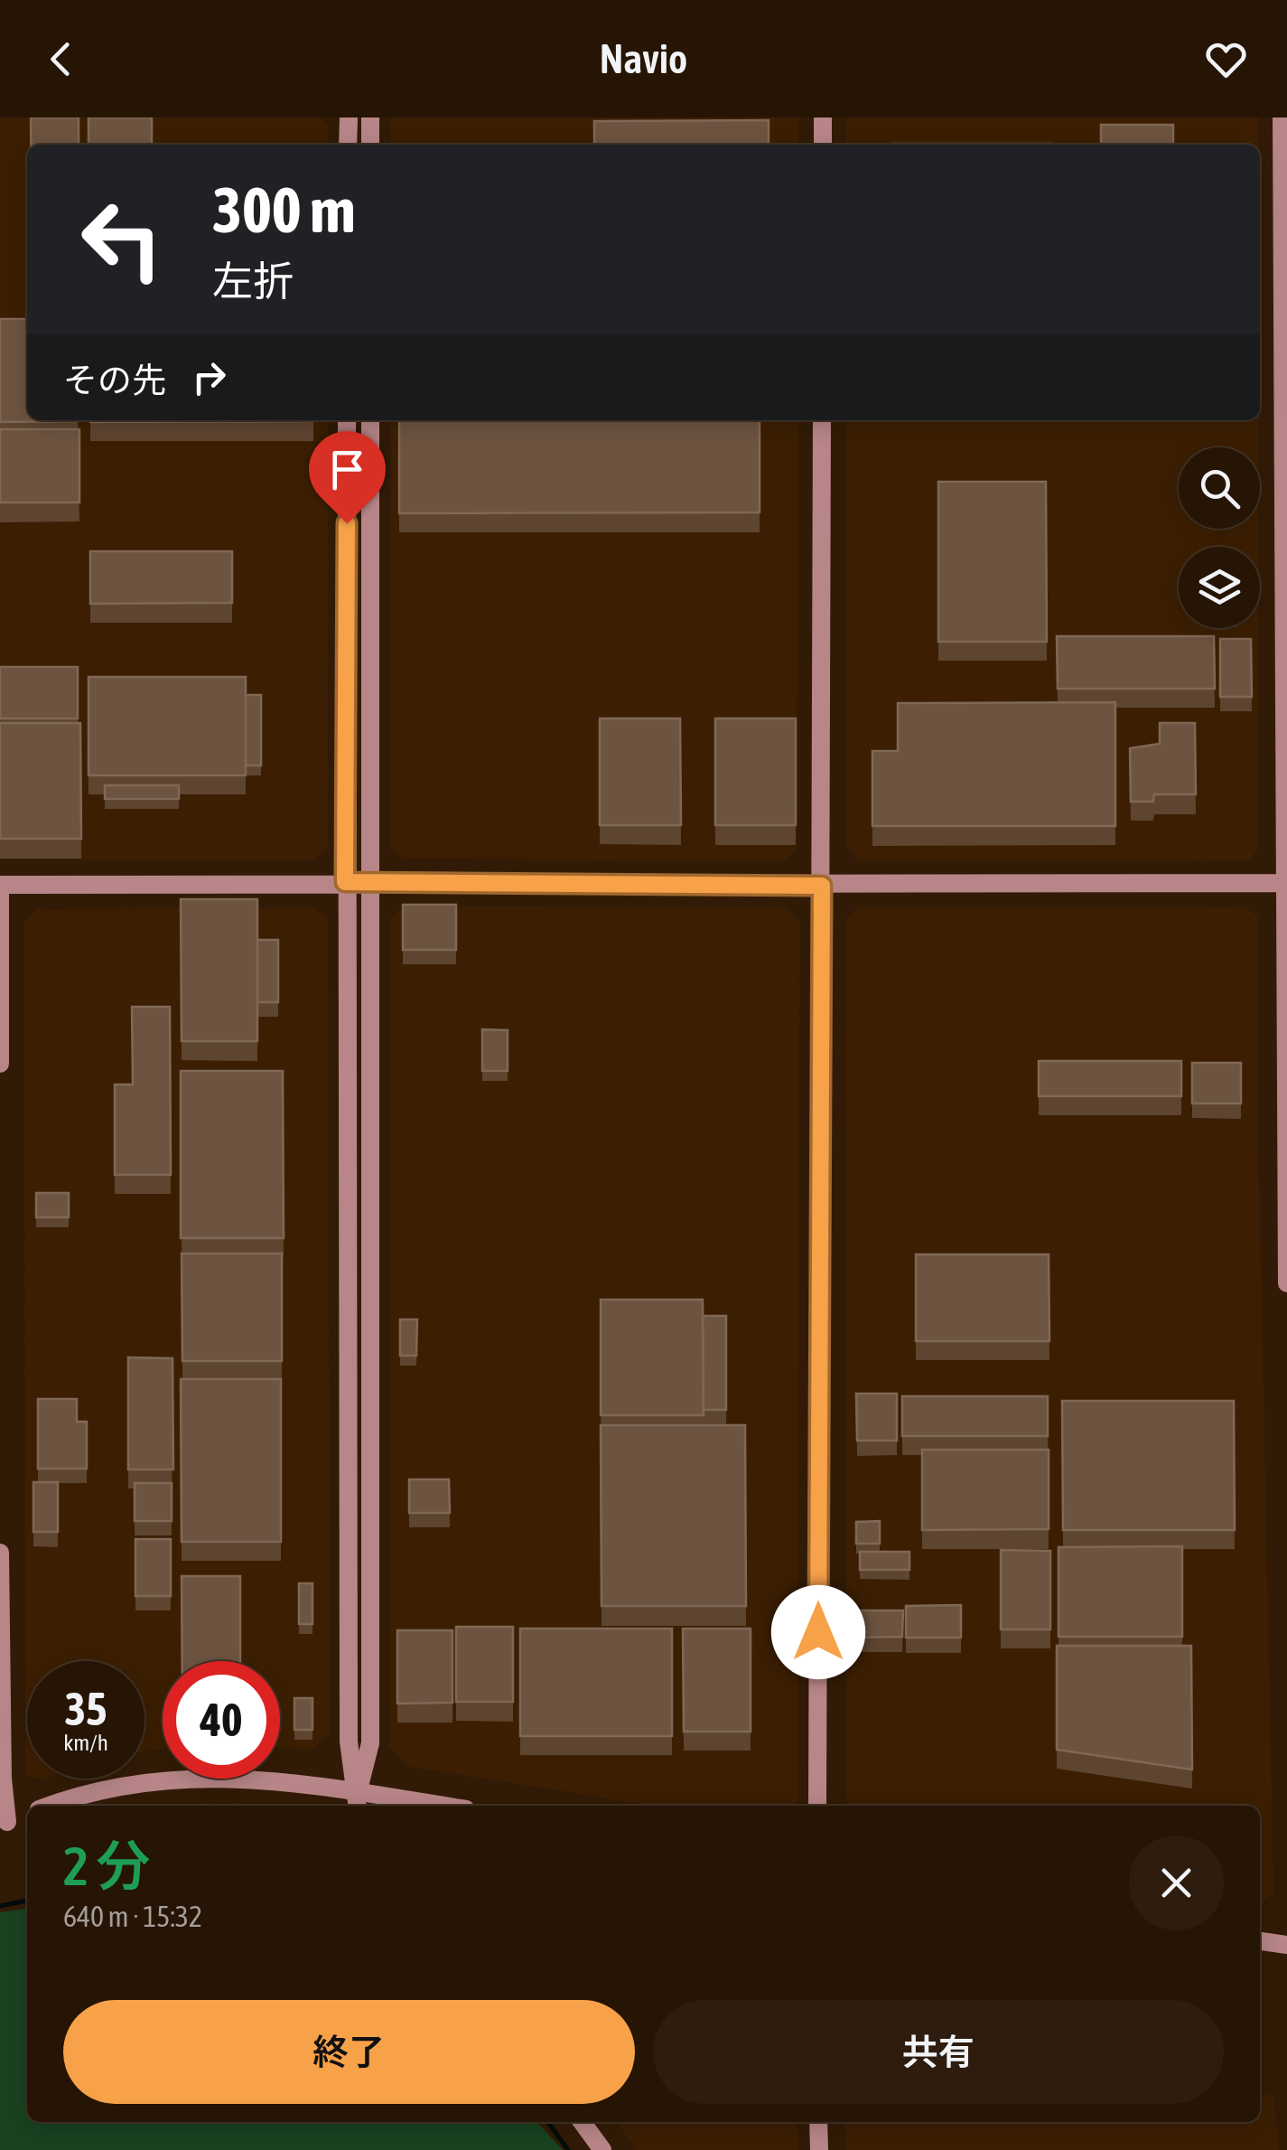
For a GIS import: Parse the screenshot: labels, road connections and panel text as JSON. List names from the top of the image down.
{
  "page": {
    "header": "Navio",
    "turn": ["300 m", "左折"],
    "then": "その先",
    "speed": "35 km/h",
    "limit": "40",
    "heading": ["2 分", "640 m · 15:32"],
    "buttons": ["終了", "共有"]
  }
}
